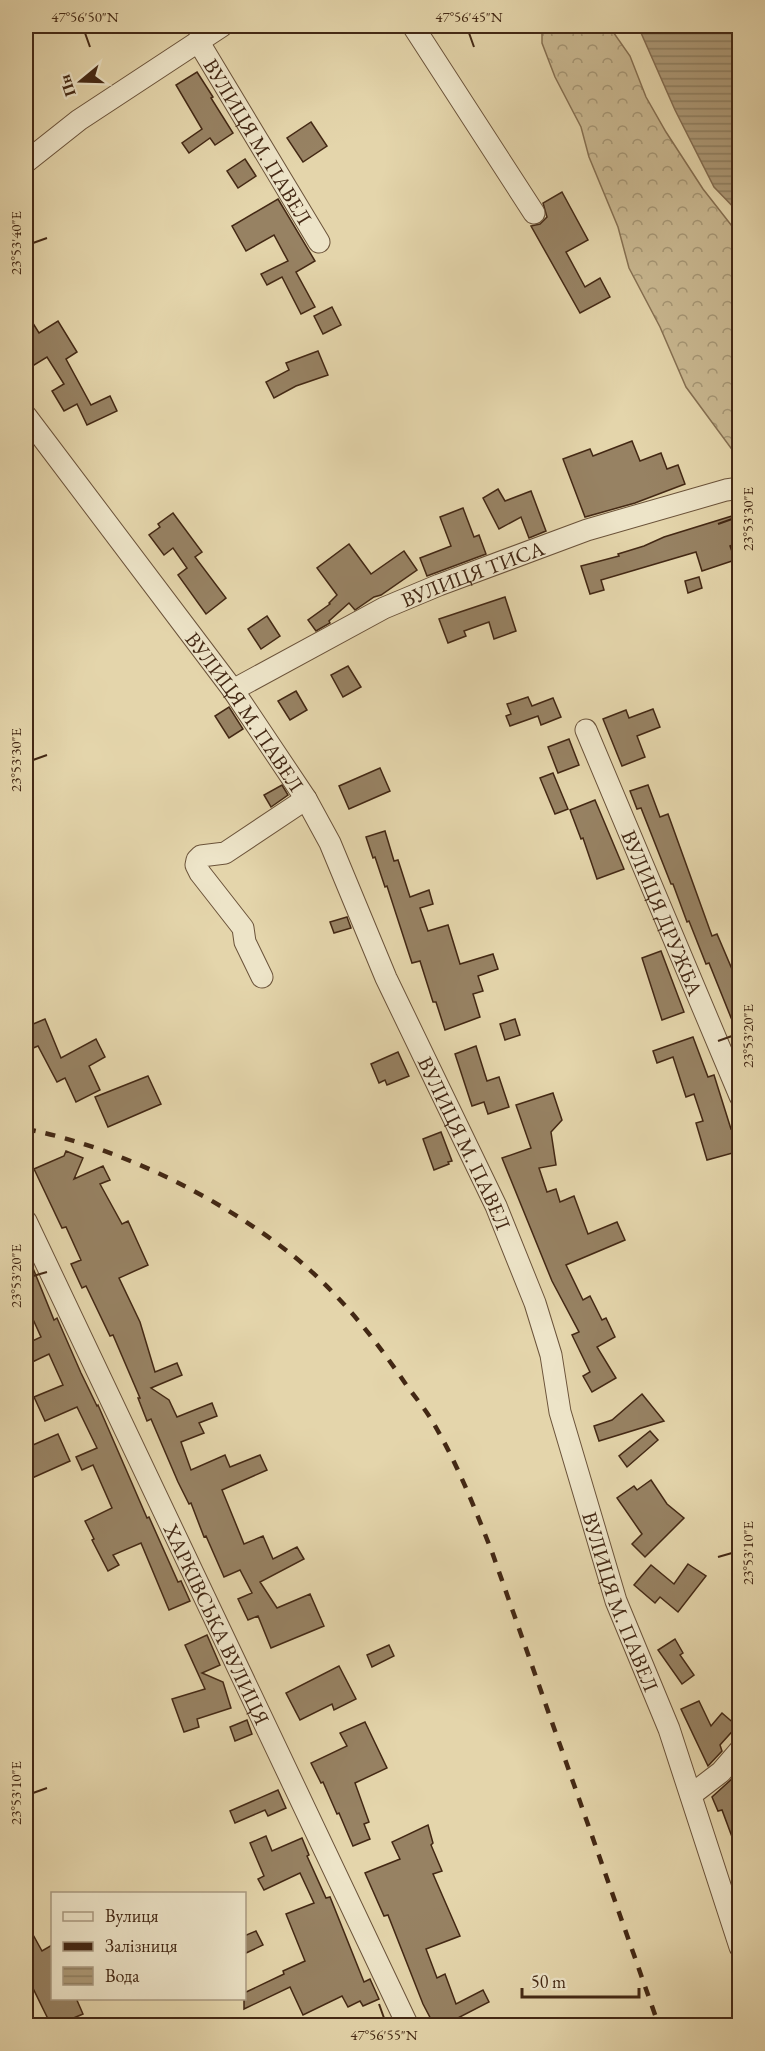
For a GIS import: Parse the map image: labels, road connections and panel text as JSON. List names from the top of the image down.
{
  "streets": {
    "street": [
      "ВУЛИЦЯ М. ПАВЕЛ",
      "ВУЛИЦЯ ТИСА",
      "ВУЛИЦЯ ДРУЖБА",
      "ХАРКІВСЬКА ВУЛИЦЯ"
    ]
  },
  "crossings": [
    ["ВУЛИЦЯ М. ПАВЕЛ", "ВУЛИЦЯ ТИСА"]
  ],
  "legend": ["Вулиця", "Залізниця", "Вода"],
  "scale_bar": "50 m",
  "north": "left",
  "coordinates": [
    "47°56'50\"N",
    "47°56'45\"N",
    "23°53'40\"E",
    "23°53'30\"E",
    "23°53'20\"E",
    "23°53'10\"E",
    "47°56'55\"N"
  ]
}
